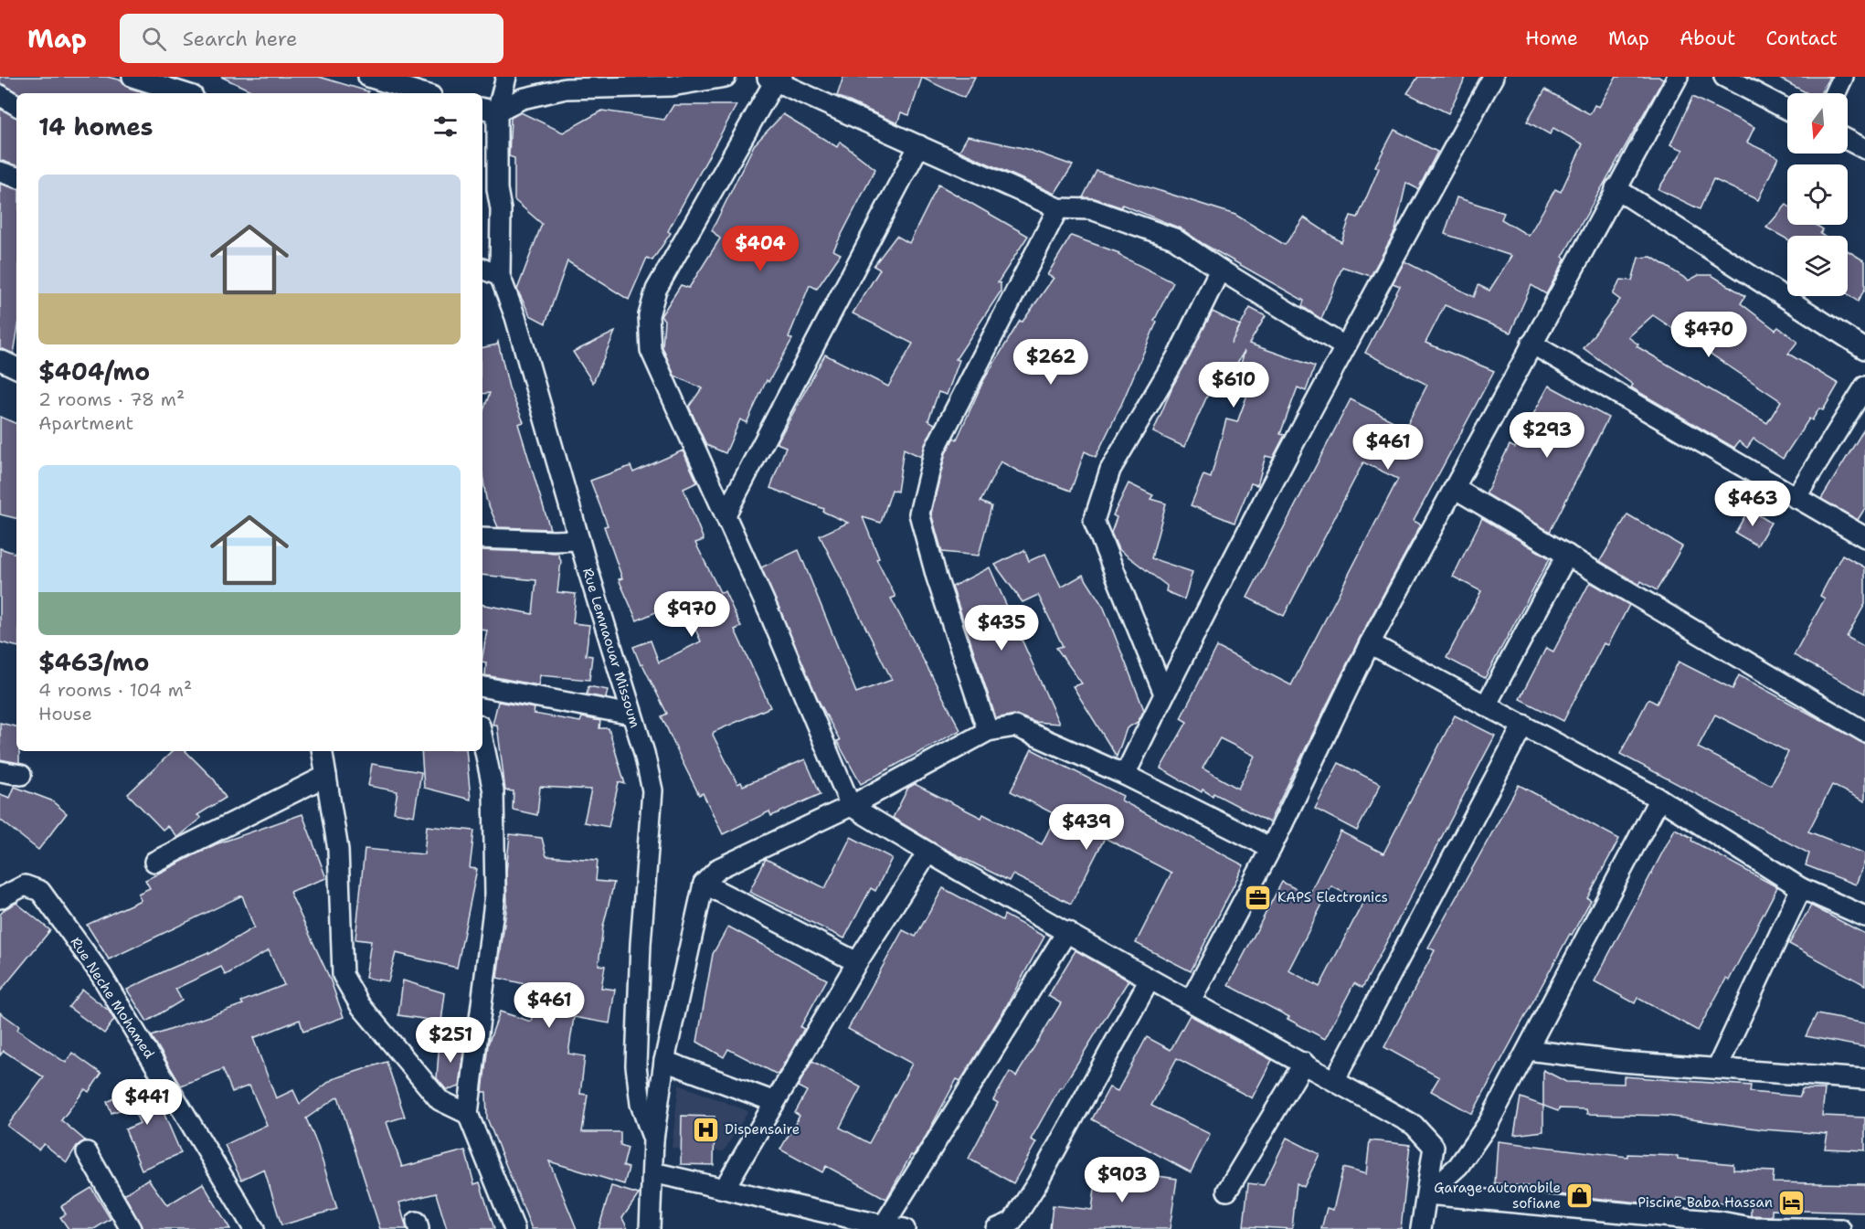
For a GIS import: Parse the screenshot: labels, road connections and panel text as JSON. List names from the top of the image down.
{
  "streets": {
    "street": ["Rue Lemnaouar Missoum", "Rue Neche Mohamed"]
  },
  "places": {
    "office": ["KAPS Electronics"],
    "hospital": ["Dispensaire"],
    "shop": ["Garage automobile sofiane"],
    "hotel": ["Piscine Baba Hassan"]
  },
  "north": "bottom",
  "page": {
    "header": "Map",
    "search": "Search here",
    "nav": [
      "Home",
      "Map",
      "About",
      "Contact"
    ],
    "heading": "14 homes",
    "list": [
      {
        "name": "$404/mo",
        "note": "2 rooms · 78 m² · Apartment"
      },
      {
        "name": "$463/mo",
        "note": "4 rooms · 104 m² · House"
      }
    ],
    "price": [
      "$404",
      "$470",
      "$262",
      "$610",
      "$293",
      "$461",
      "$463",
      "$970",
      "$435",
      "$439",
      "$461",
      "$251",
      "$441",
      "$903"
    ]
  }
}
